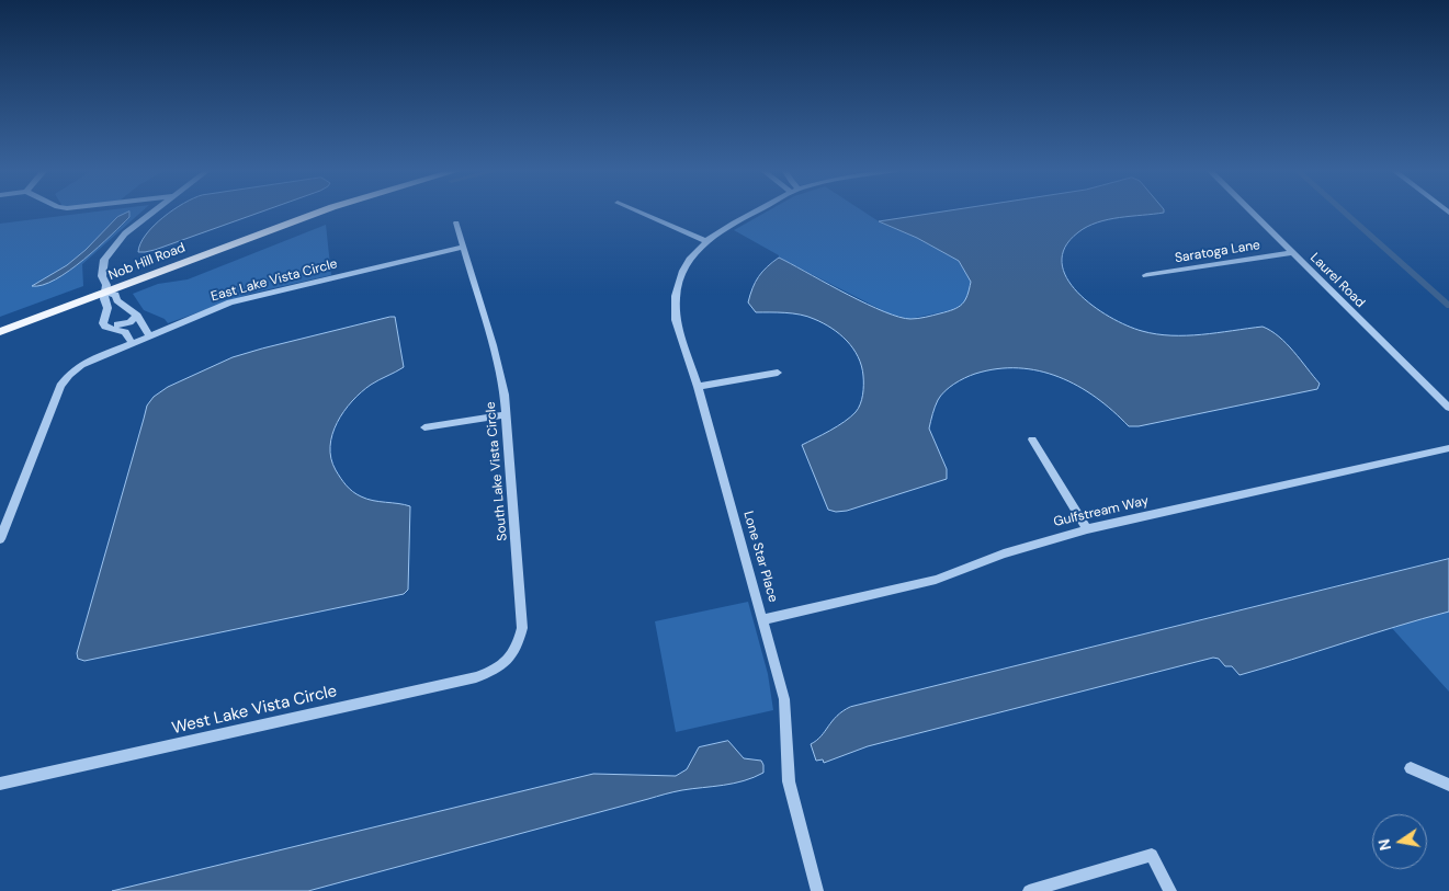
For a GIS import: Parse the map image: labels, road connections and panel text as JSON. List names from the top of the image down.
{
  "streets": {
    "main road": ["Nob Hill Road"],
    "street": [
      "Saratoga Lane",
      "East Lake Vista Circle",
      "Laurel Road",
      "South Lake Vista Circle",
      "Gulfstream Way",
      "Lone Star Place",
      "West Lake Vista Circle"
    ]
  },
  "crossings": [
    ["Saratoga Lane", "Laurel Road"],
    ["East Lake Vista Circle", "South Lake Vista Circle"],
    ["South Lake Vista Circle", "West Lake Vista Circle"],
    ["Gulfstream Way", "Lone Star Place"]
  ],
  "north": "left"
}
